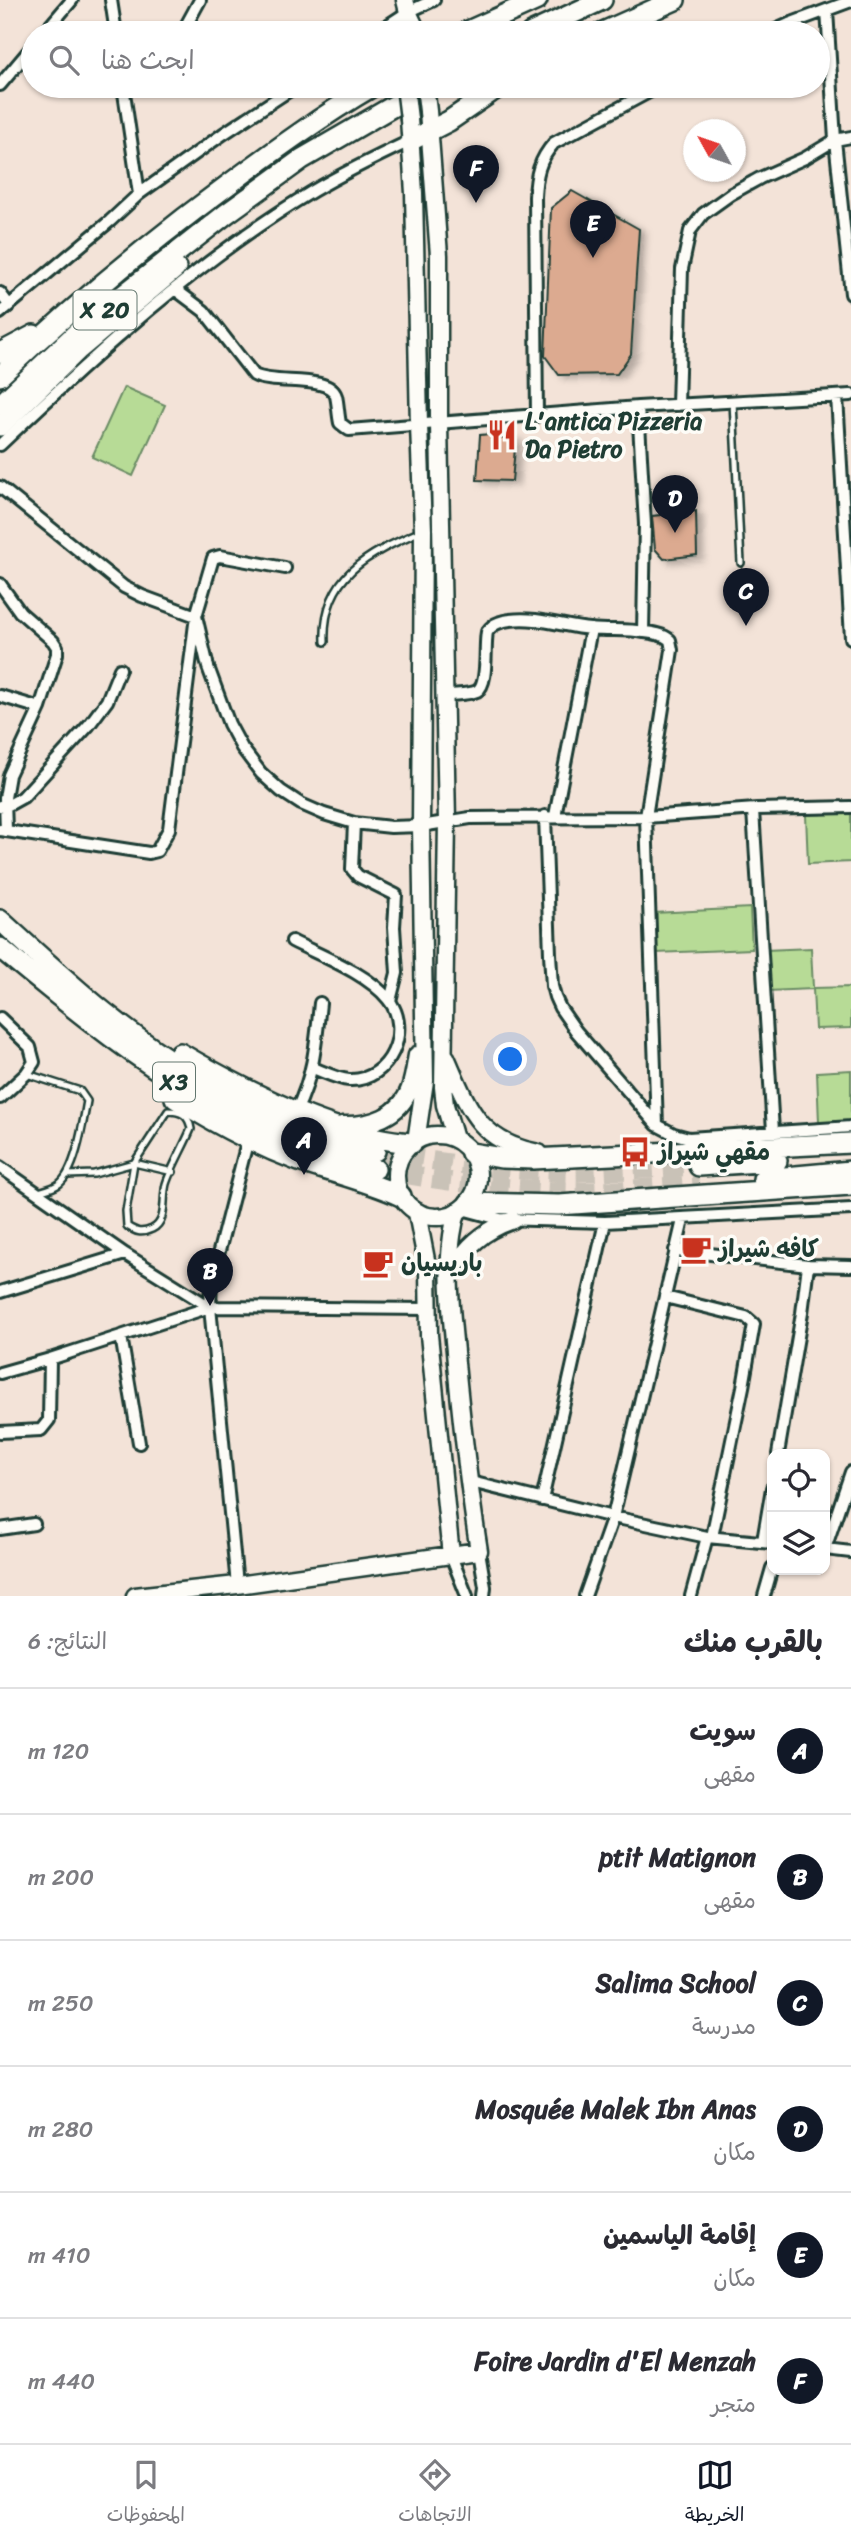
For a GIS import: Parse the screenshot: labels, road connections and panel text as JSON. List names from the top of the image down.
{
  "streets": {
    "highway": ["X 20", "X3"]
  },
  "places": {
    "restaurant": ["L'antica Pizzeria Da Pietro"],
    "bus stop": ["مقهي شيراز"],
    "cafe": ["کافه شيراز", "باريسيان"]
  },
  "north": "top left",
  "page": {
    "search": "ابحث هنا",
    "pins": [
      "F",
      "E",
      "D",
      "C",
      "A",
      "B"
    ],
    "heading": ["بالقرب منك", "النتائج: 6"],
    "list": [
      {
        "mark": "A",
        "name": "سويت",
        "note": "مقهى",
        "value": "120 m"
      },
      {
        "mark": "B",
        "name": "ptit Matignon",
        "note": "مقهى",
        "value": "200 m"
      },
      {
        "mark": "C",
        "name": "Salima School",
        "note": "مدرسة",
        "value": "250 m"
      },
      {
        "mark": "D",
        "name": "Mosquée Malek Ibn Anas",
        "note": "مكان",
        "value": "280 m"
      },
      {
        "mark": "E",
        "name": "إقامة الياسمين",
        "note": "مكان",
        "value": "410 m"
      },
      {
        "mark": "F",
        "name": "Foire Jardin d'El Menzah",
        "note": "متجر",
        "value": "440 m"
      }
    ],
    "nav": ["الخريطة", "الاتجاهات", "المحفوظات"]
  }
}
